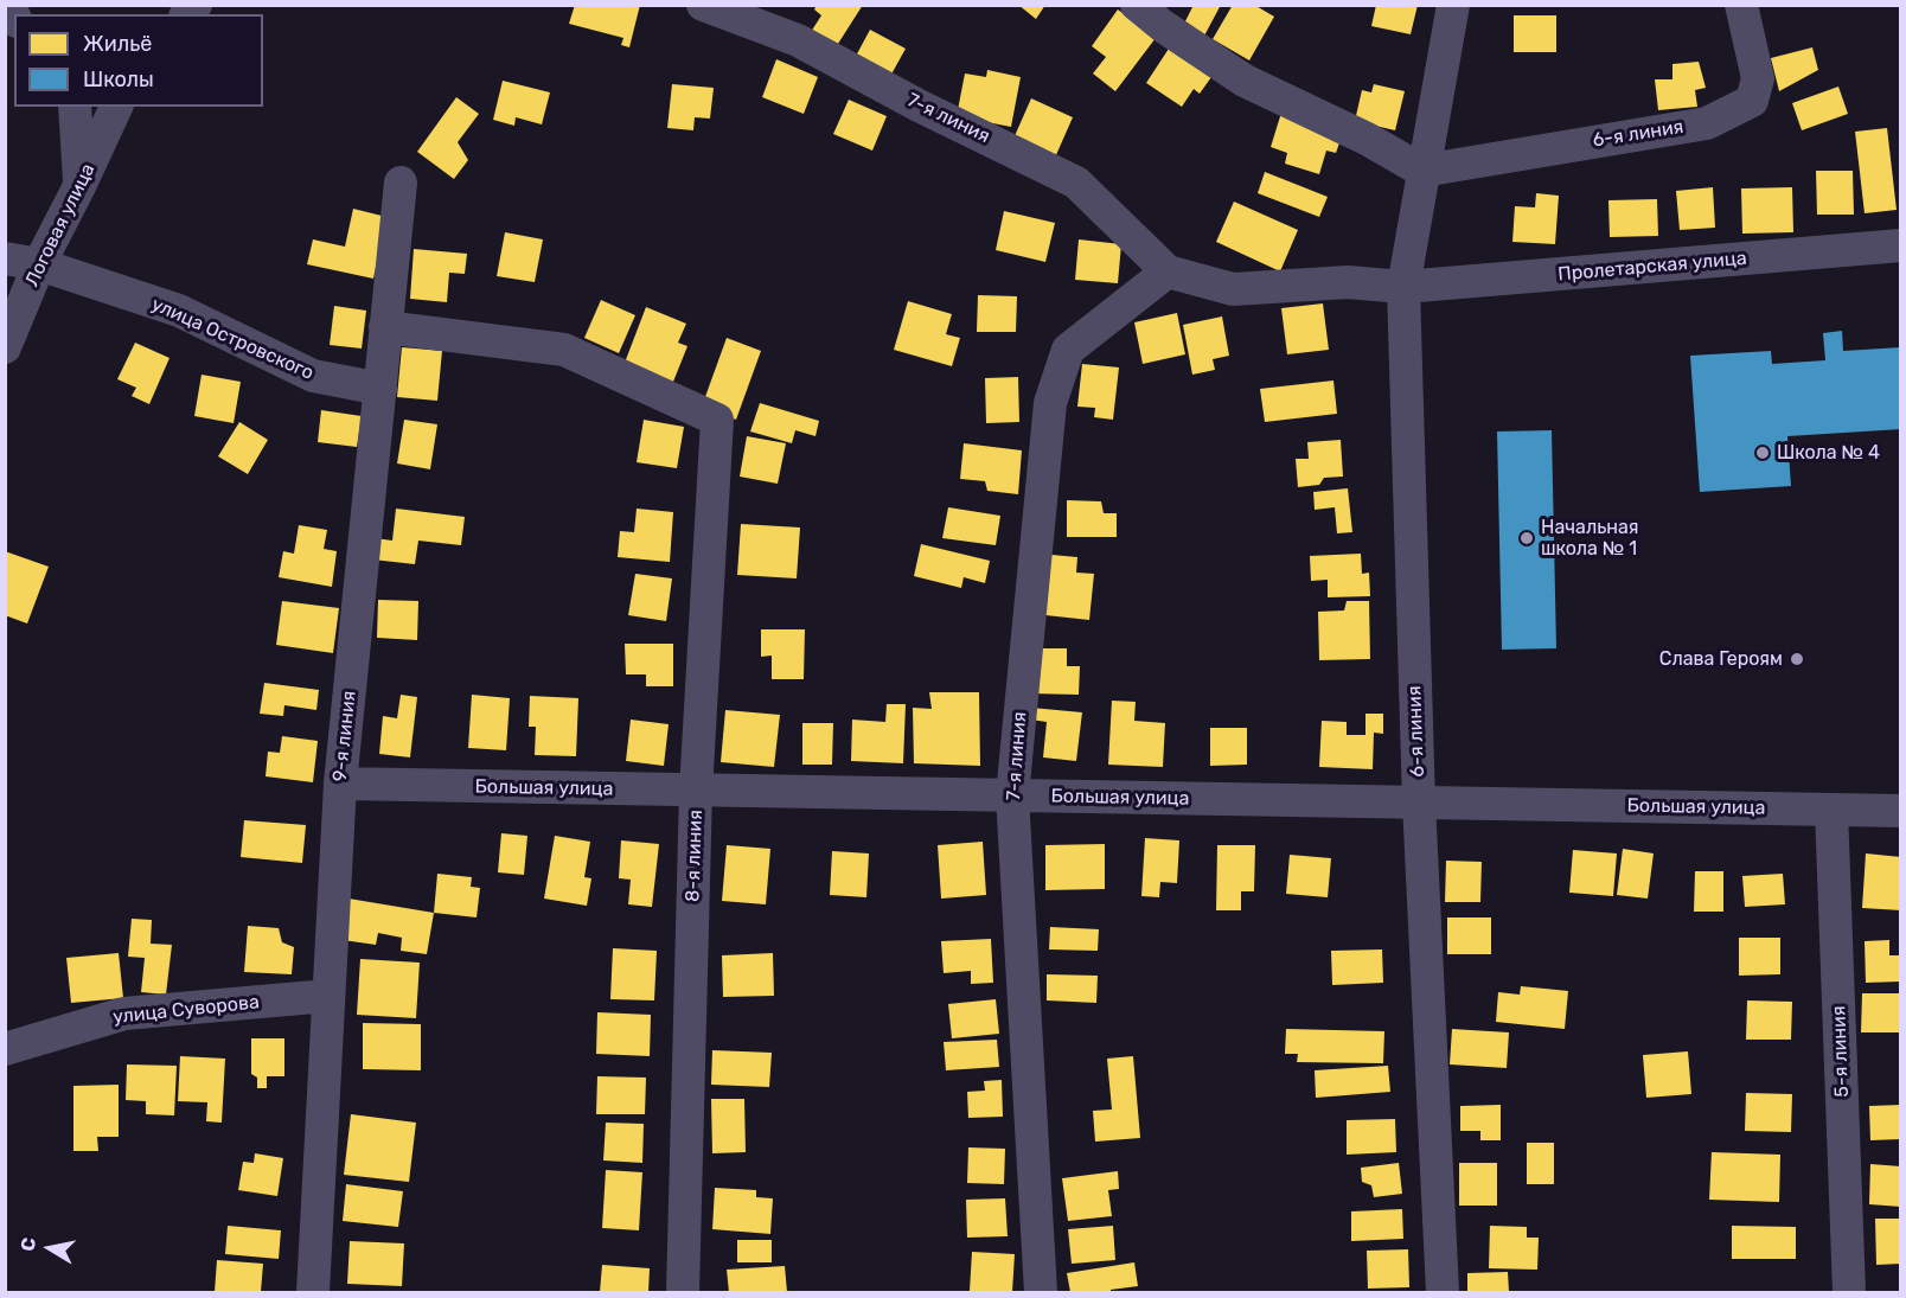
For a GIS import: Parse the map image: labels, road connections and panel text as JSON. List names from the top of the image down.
{
  "streets": {
    "street": [
      "7-я линия",
      "6-я линия",
      "Логовая улица",
      "Пролетарская улица",
      "улица Островского",
      "9-я линия",
      "Большая улица",
      "8-я линия",
      "улица Суворова",
      "5-я линия"
    ]
  },
  "crossings": [
    ["7-я линия", "6-я линия"],
    ["7-я линия", "Пролетарская улица"],
    ["7-я линия", "Большая улица"],
    ["6-я линия", "Пролетарская улица"],
    ["6-я линия", "Большая улица"],
    ["Логовая улица", "улица Островского"],
    ["улица Островского", "9-я линия"],
    ["9-я линия", "Большая улица"],
    ["9-я линия", "8-я линия"],
    ["9-я линия", "улица Суворова"],
    ["Большая улица", "8-я линия"],
    ["Большая улица", "5-я линия"]
  ],
  "places": ["Школа № 4", "Начальная школа № 1", "Слава Героям"],
  "legend": ["Жильё", "Школы"],
  "north": "left"
}
